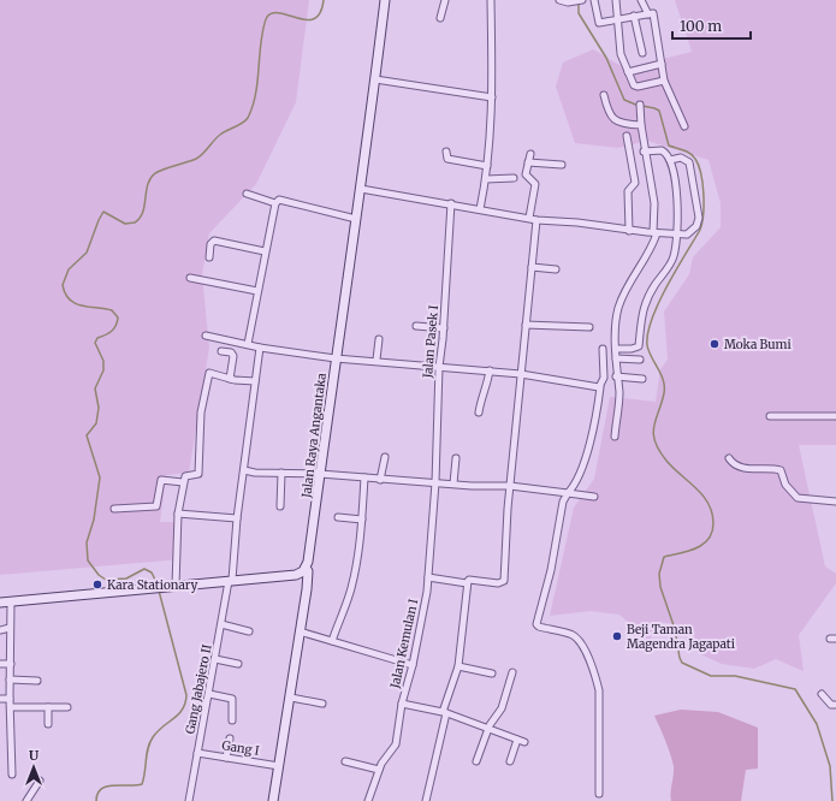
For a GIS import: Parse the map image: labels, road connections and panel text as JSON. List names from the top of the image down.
{
  "streets": {
    "main road": ["Jalan Raya Angantaka"],
    "street": [
      "Jalan Pasek I",
      "Jalan Kemulan I",
      "Gang Jabajero II",
      "Gang I"
    ]
  },
  "crossings": [
    ["Jalan Pasek I", "Jalan Kemulan I"],
    ["Jalan Raya Angantaka", "Gang I"],
    ["Gang Jabajero II", "Gang I"]
  ],
  "places": ["Moka Bumi", "Kara Stationary", "Beji Taman Magendra Jagapati"],
  "scale_bar": "100 m",
  "north": "top"
}
